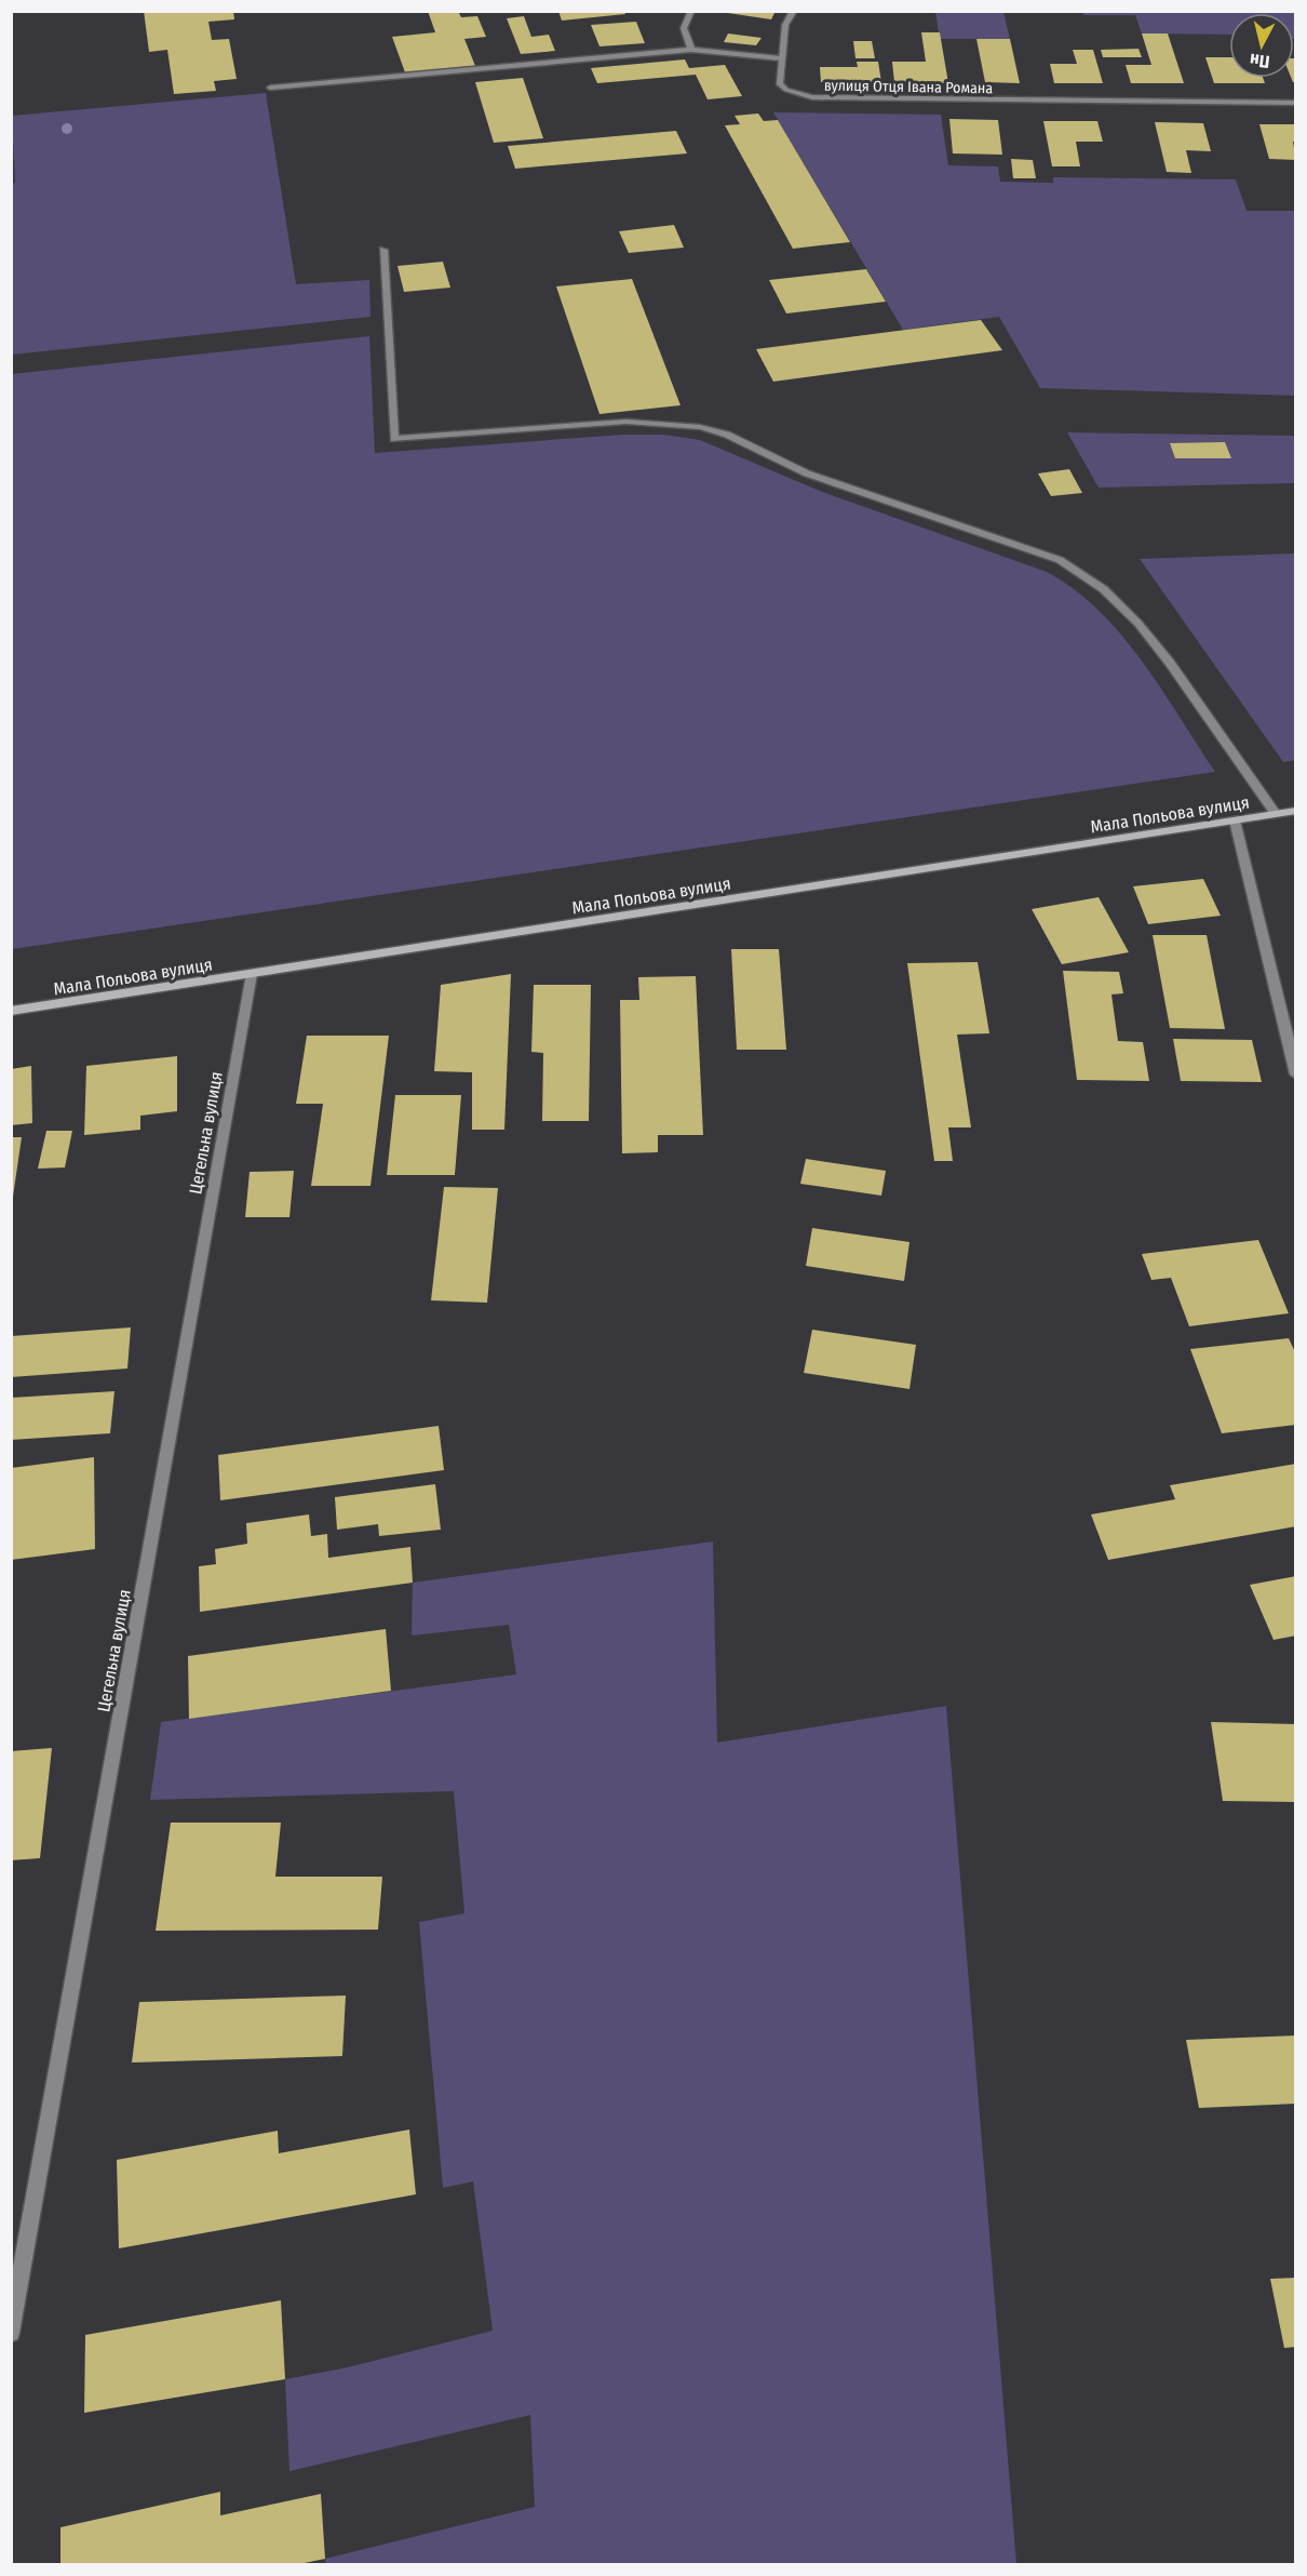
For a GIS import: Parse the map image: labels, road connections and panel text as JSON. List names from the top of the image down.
{
  "streets": {
    "street": ["вулиця Отця Івана Романа", "Мала Польова вулиця", "Цегельна вулиця"]
  },
  "crossings": [
    ["Мала Польова вулиця", "Цегельна вулиця"]
  ],
  "north": "bottom"
}
